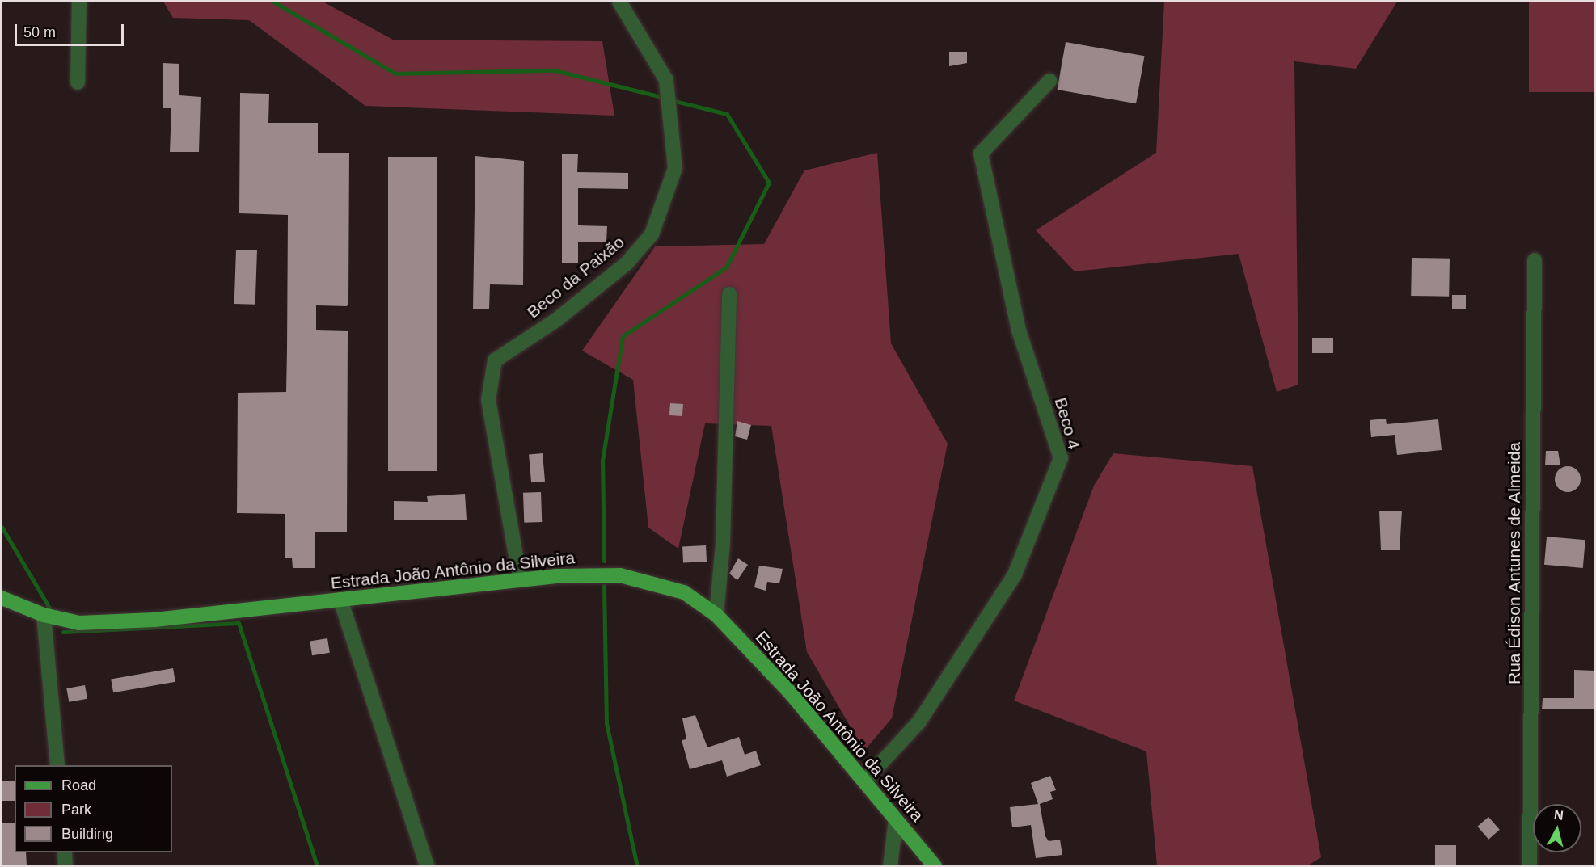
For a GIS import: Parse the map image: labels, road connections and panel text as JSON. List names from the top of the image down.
{
  "streets": {
    "main road": ["Estrada João Antônio da Silveira"],
    "street": ["Beco da Paixão", "Beco 4", "Rua Édison Antunes de Almeida"]
  },
  "crossings": [
    ["Beco da Paixão", "Estrada João Antônio da Silveira"],
    ["Beco 4", "Estrada João Antônio da Silveira"]
  ],
  "legend": ["Road", "Park", "Building"],
  "scale_bar": "50 m",
  "north": "top"
}
